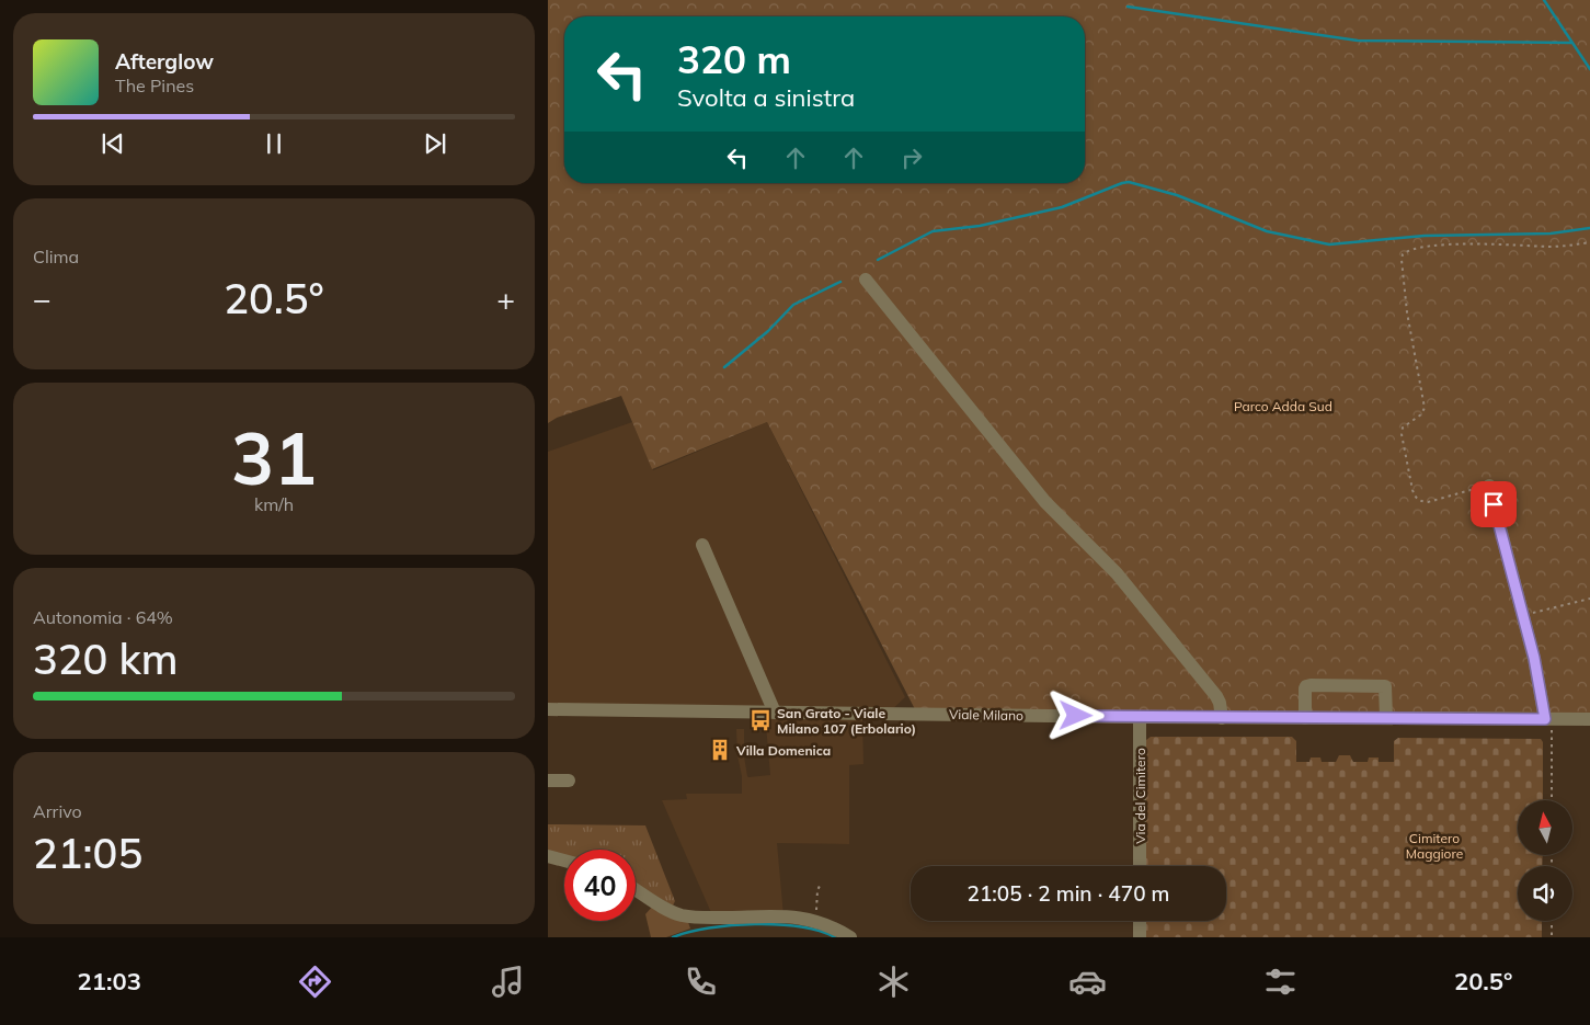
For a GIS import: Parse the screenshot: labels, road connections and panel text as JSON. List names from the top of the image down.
{
  "streets": {
    "street": ["Viale Milano", "Via del Cimitero"]
  },
  "crossings": [
    ["Viale Milano", "Via del Cimitero"]
  ],
  "parks": ["Parco Adda Sud", "Cimitero Maggiore"],
  "places": {
    "bus stop": ["San Grato - Viale Milano 107 (Erbolario)"],
    "building": ["Villa Domenica"]
  },
  "north": "top",
  "page": {
    "turn": ["320 m", "Svolta a sinistra"],
    "song": ["Afterglow", "The Pines"],
    "tile": [
      "Clima",
      ["31", "km/h"],
      ["Autonomia · 64%", "320 km"],
      ["Arrivo", "21:05"]
    ],
    "heat": ["−", "20.5°", "+"],
    "limit": "40",
    "trip": "21:05 · 2 min · 470 m",
    "tabs": ["21:03", "20.5°"]
  }
}
